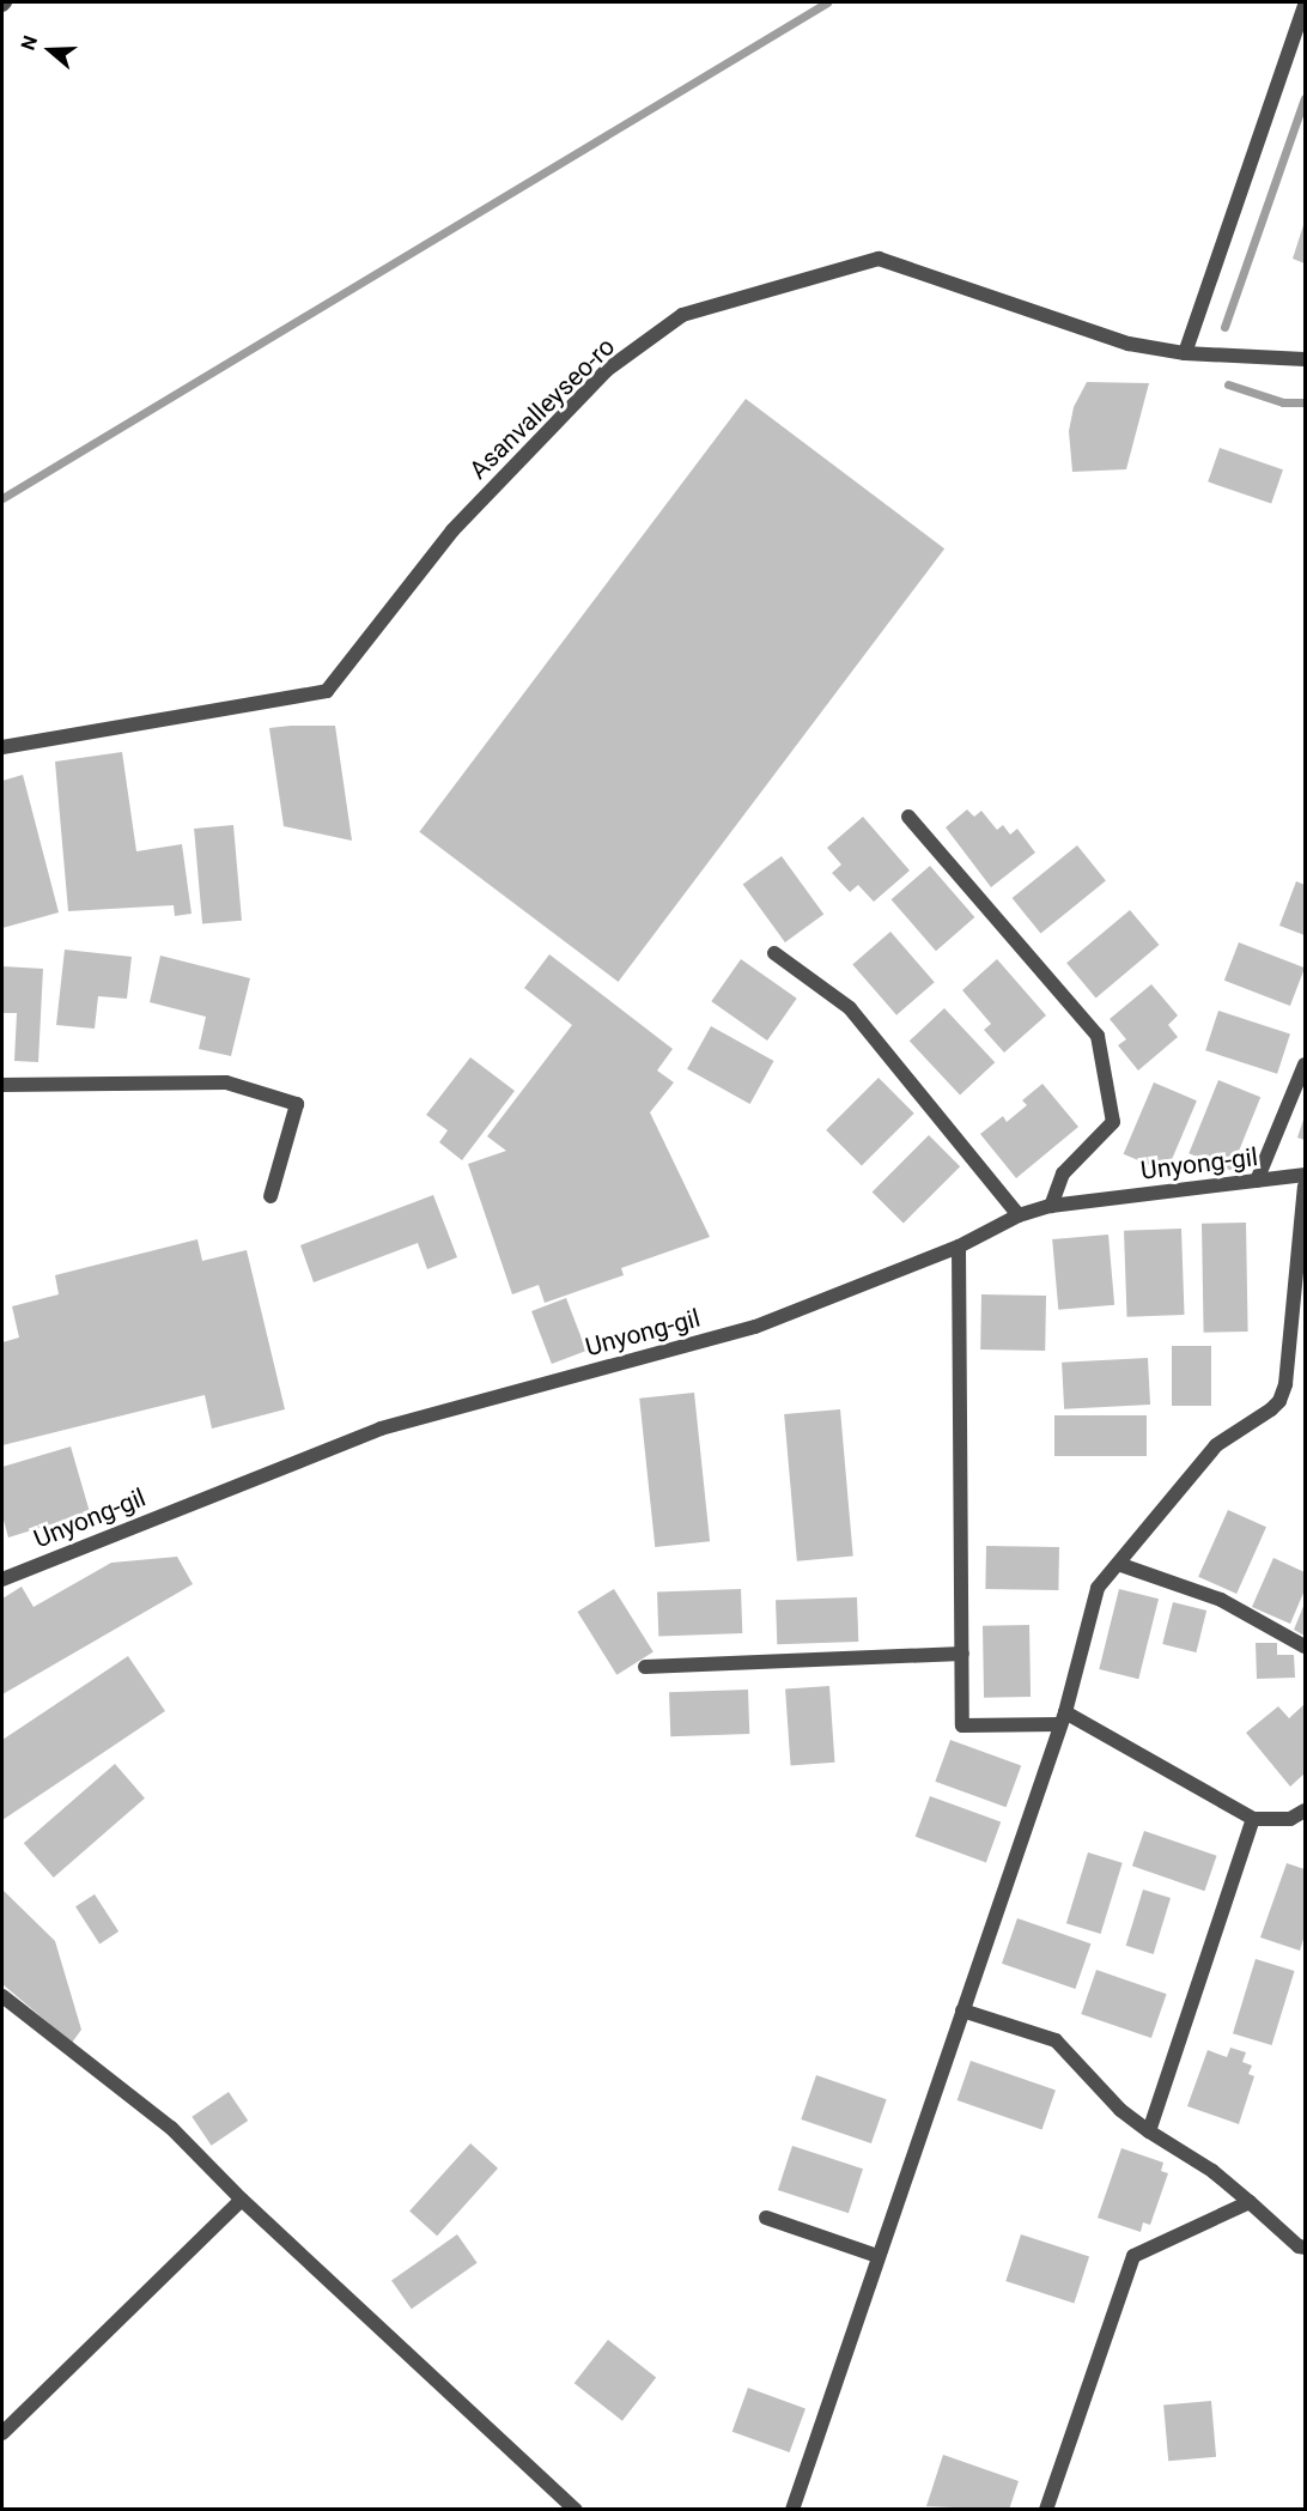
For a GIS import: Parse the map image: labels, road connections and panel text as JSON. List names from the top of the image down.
{
  "streets": {
    "street": ["Asanvalleyseo-ro", "Unyong-gil"]
  },
  "north": "left"
}
